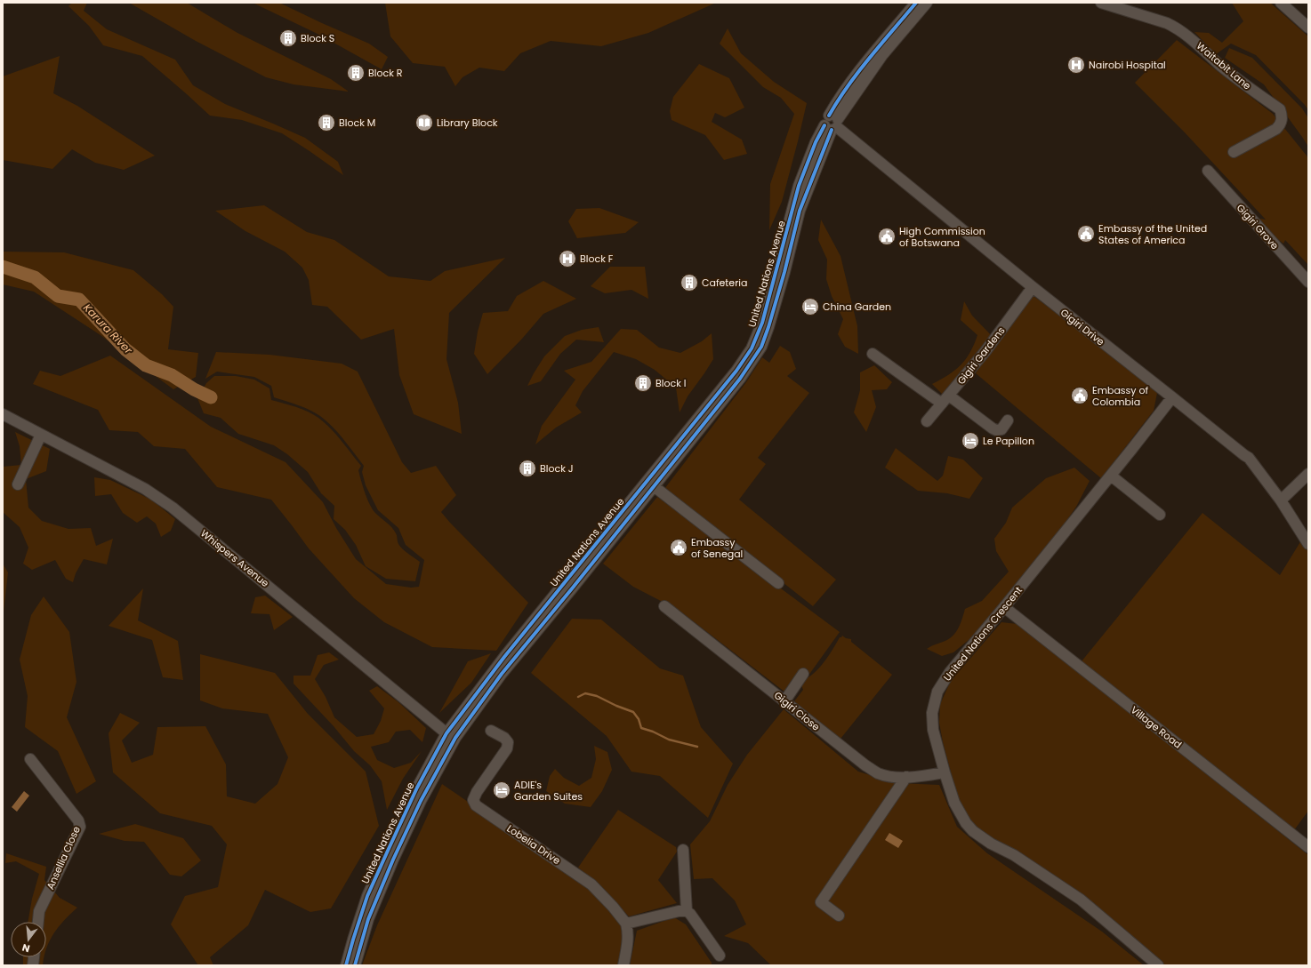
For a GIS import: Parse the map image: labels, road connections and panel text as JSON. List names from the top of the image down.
{
  "streets": {
    "street": [
      "Waitabit Lane",
      "Gigiri Grove",
      "United Nations Avenue",
      "Gigiri Drive",
      "Gigiri Gardens",
      "Whispers Avenue",
      "United Nations Crescent",
      "Gigiri Close",
      "Village Road",
      "Lobelia Drive",
      "Ansellia Close"
    ]
  },
  "crossings": [
    ["United Nations Avenue", "Gigiri Drive"],
    ["United Nations Avenue", "Whispers Avenue"],
    ["Gigiri Drive", "Gigiri Gardens"],
    ["Gigiri Drive", "United Nations Crescent"],
    ["United Nations Crescent", "Gigiri Close"],
    ["United Nations Crescent", "Village Road"]
  ],
  "water": ["Karura River"],
  "places": {
    "building": [
      "Block S",
      "Block R",
      "Block M",
      "Cafeteria",
      "Block I",
      "Block J"
    ],
    "hospital": ["Nairobi Hospital", "Block F"],
    "library": ["Library Block"],
    "public building": [
      "Embassy of the United States of America",
      "High Commission of Botswana",
      "Embassy of Colombia",
      "Embassy of Senegal"
    ],
    "hotel": ["China Garden", "Le Papillon", "ADIE's Garden Suites"]
  },
  "north": "bottom"
}
